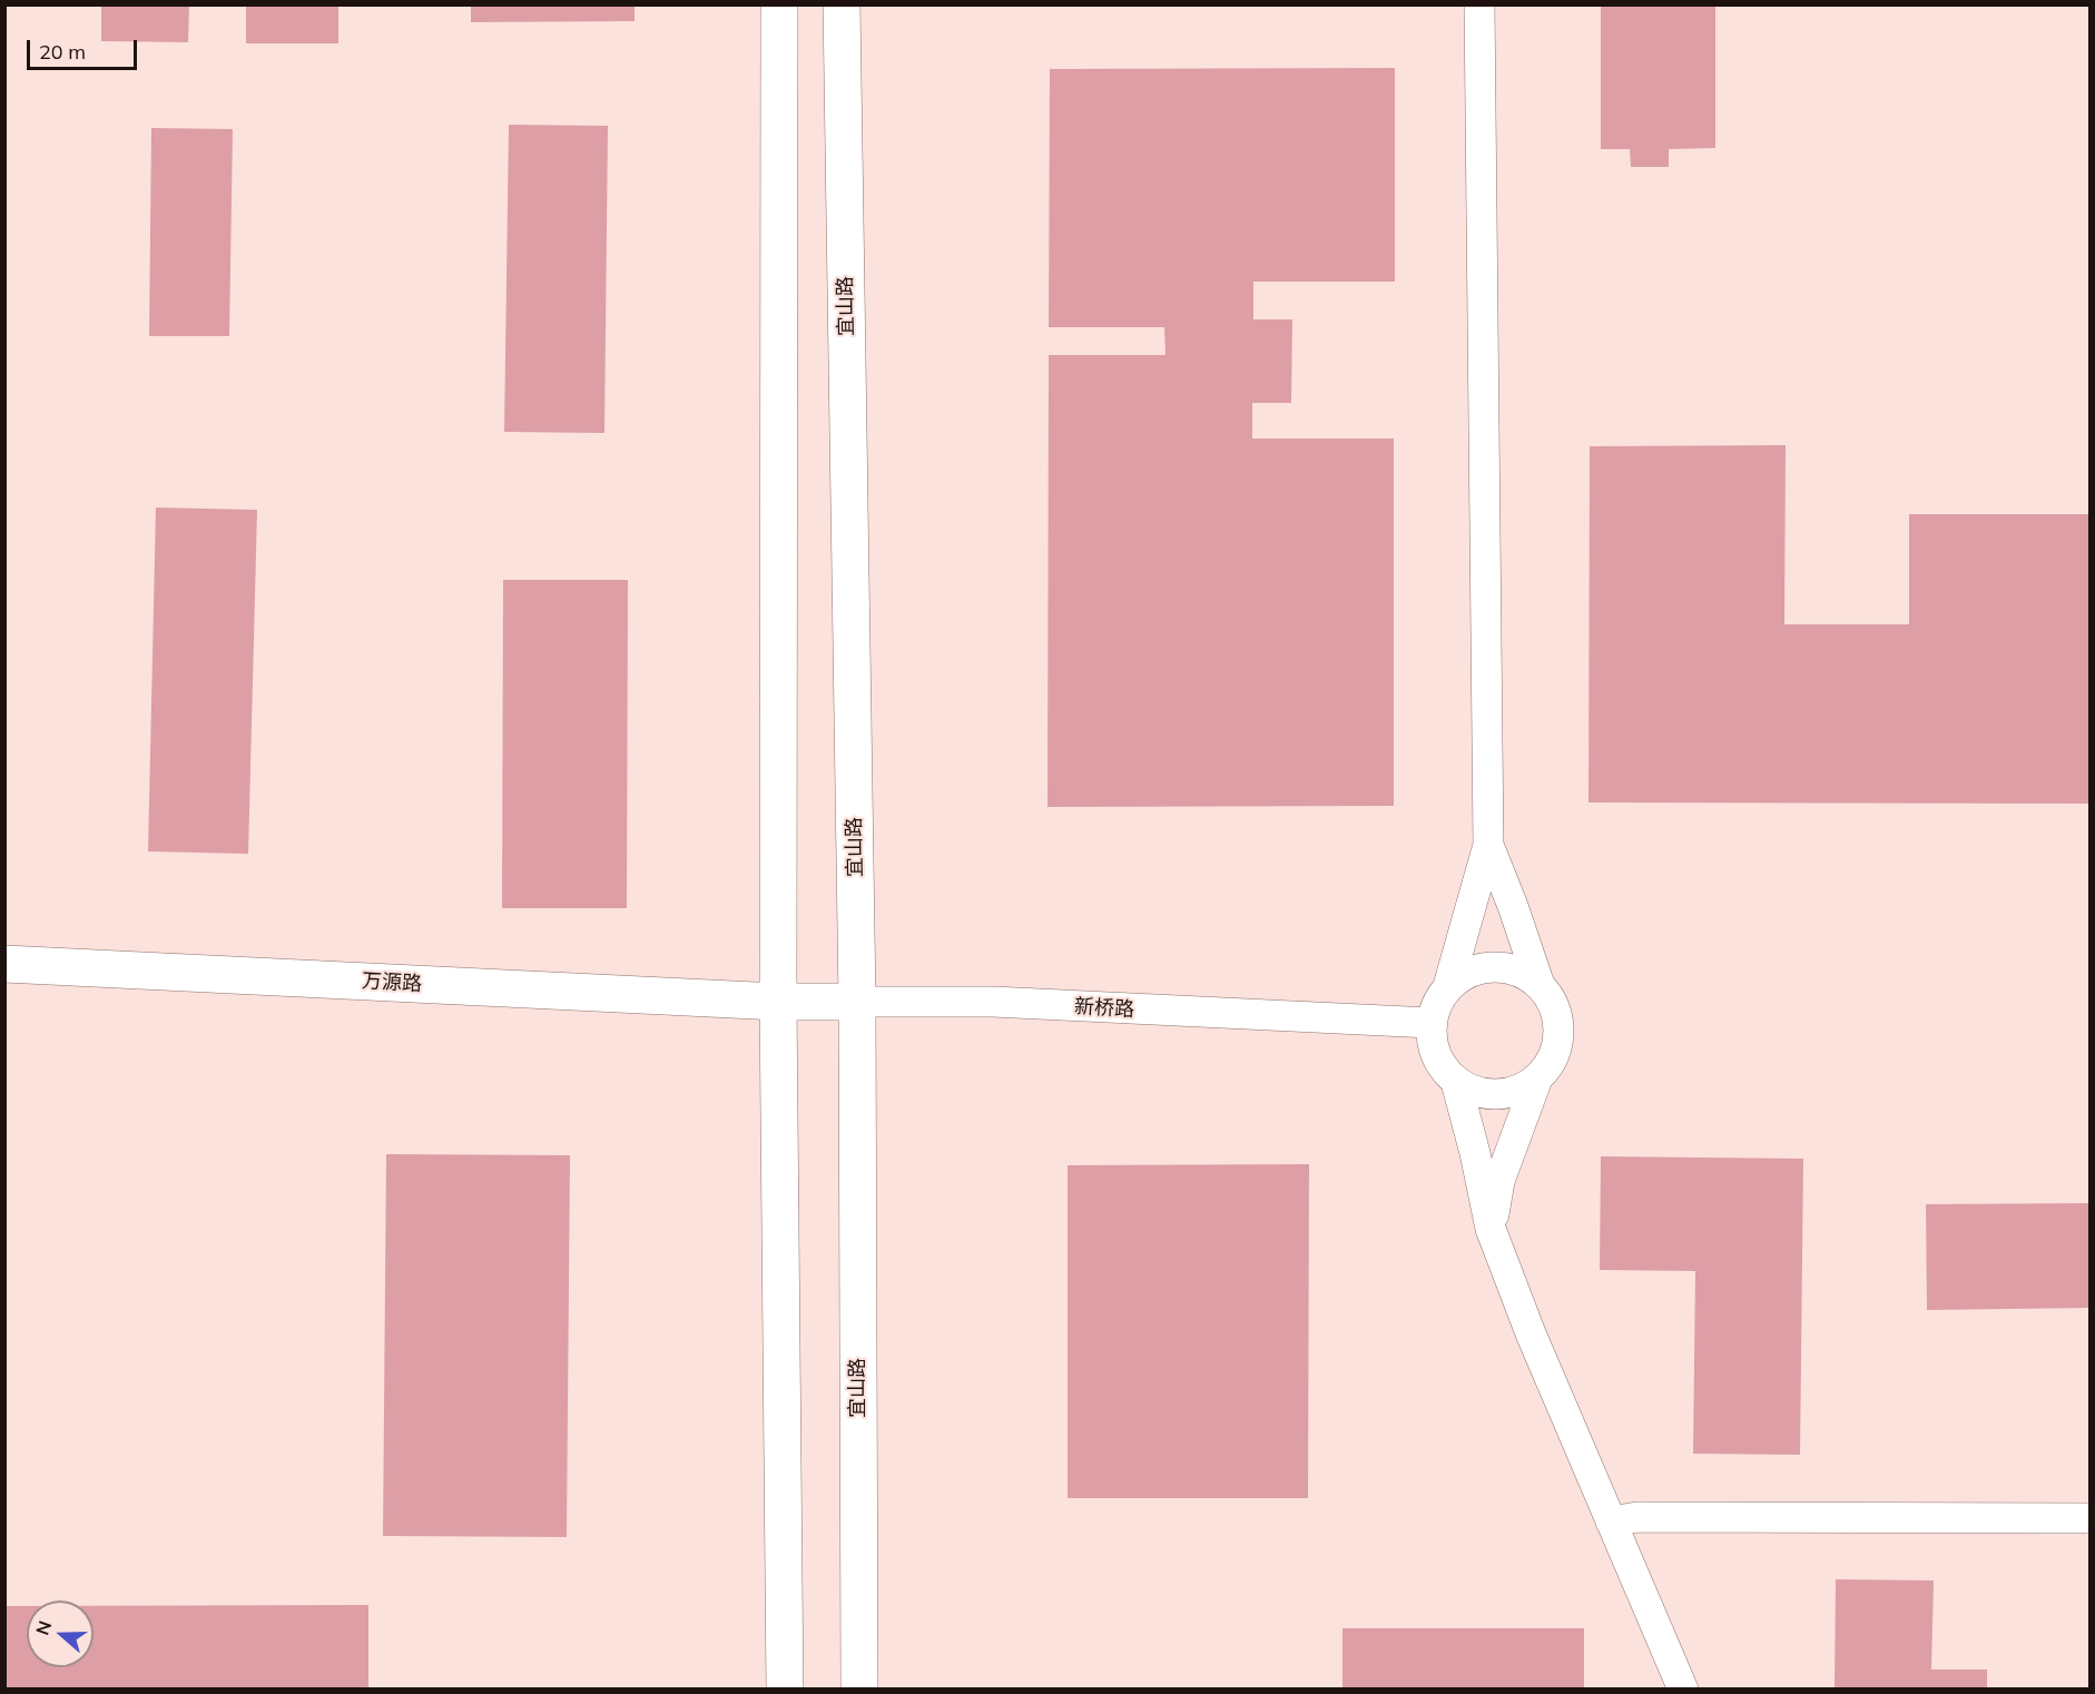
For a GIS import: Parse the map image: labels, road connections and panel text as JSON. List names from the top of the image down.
{
  "streets": {
    "street": ["宜山路", "万源路", "新桥路"]
  },
  "crossings": [
    ["宜山路", "新桥路"],
    ["万源路", "新桥路"]
  ],
  "scale_bar": "20 m",
  "north": "left"
}
